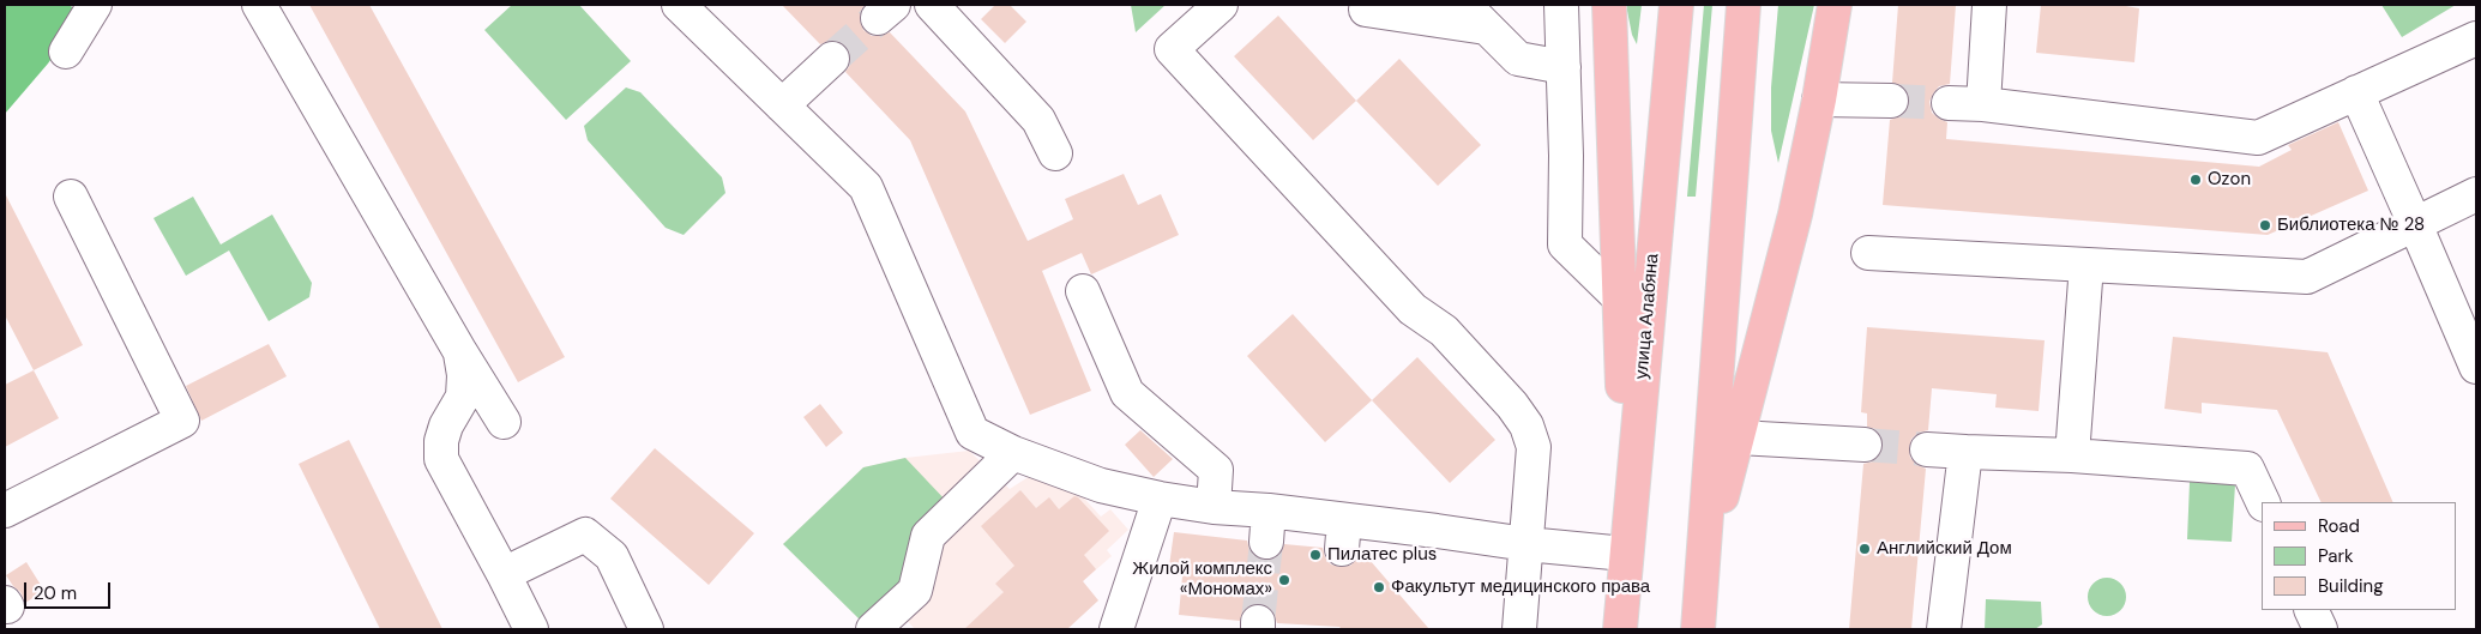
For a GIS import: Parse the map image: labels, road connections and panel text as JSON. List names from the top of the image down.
{
  "streets": {
    "main road": ["улица Алабяна"]
  },
  "places": [
    "Ozon",
    "Библиотека № 28",
    "Английский Дом",
    "Пилатес plus",
    "Жилой комплекс «Мономах»",
    "Факультут медицинского права"
  ],
  "legend": ["Road", "Park", "Building"],
  "scale_bar": "20 m"
}
